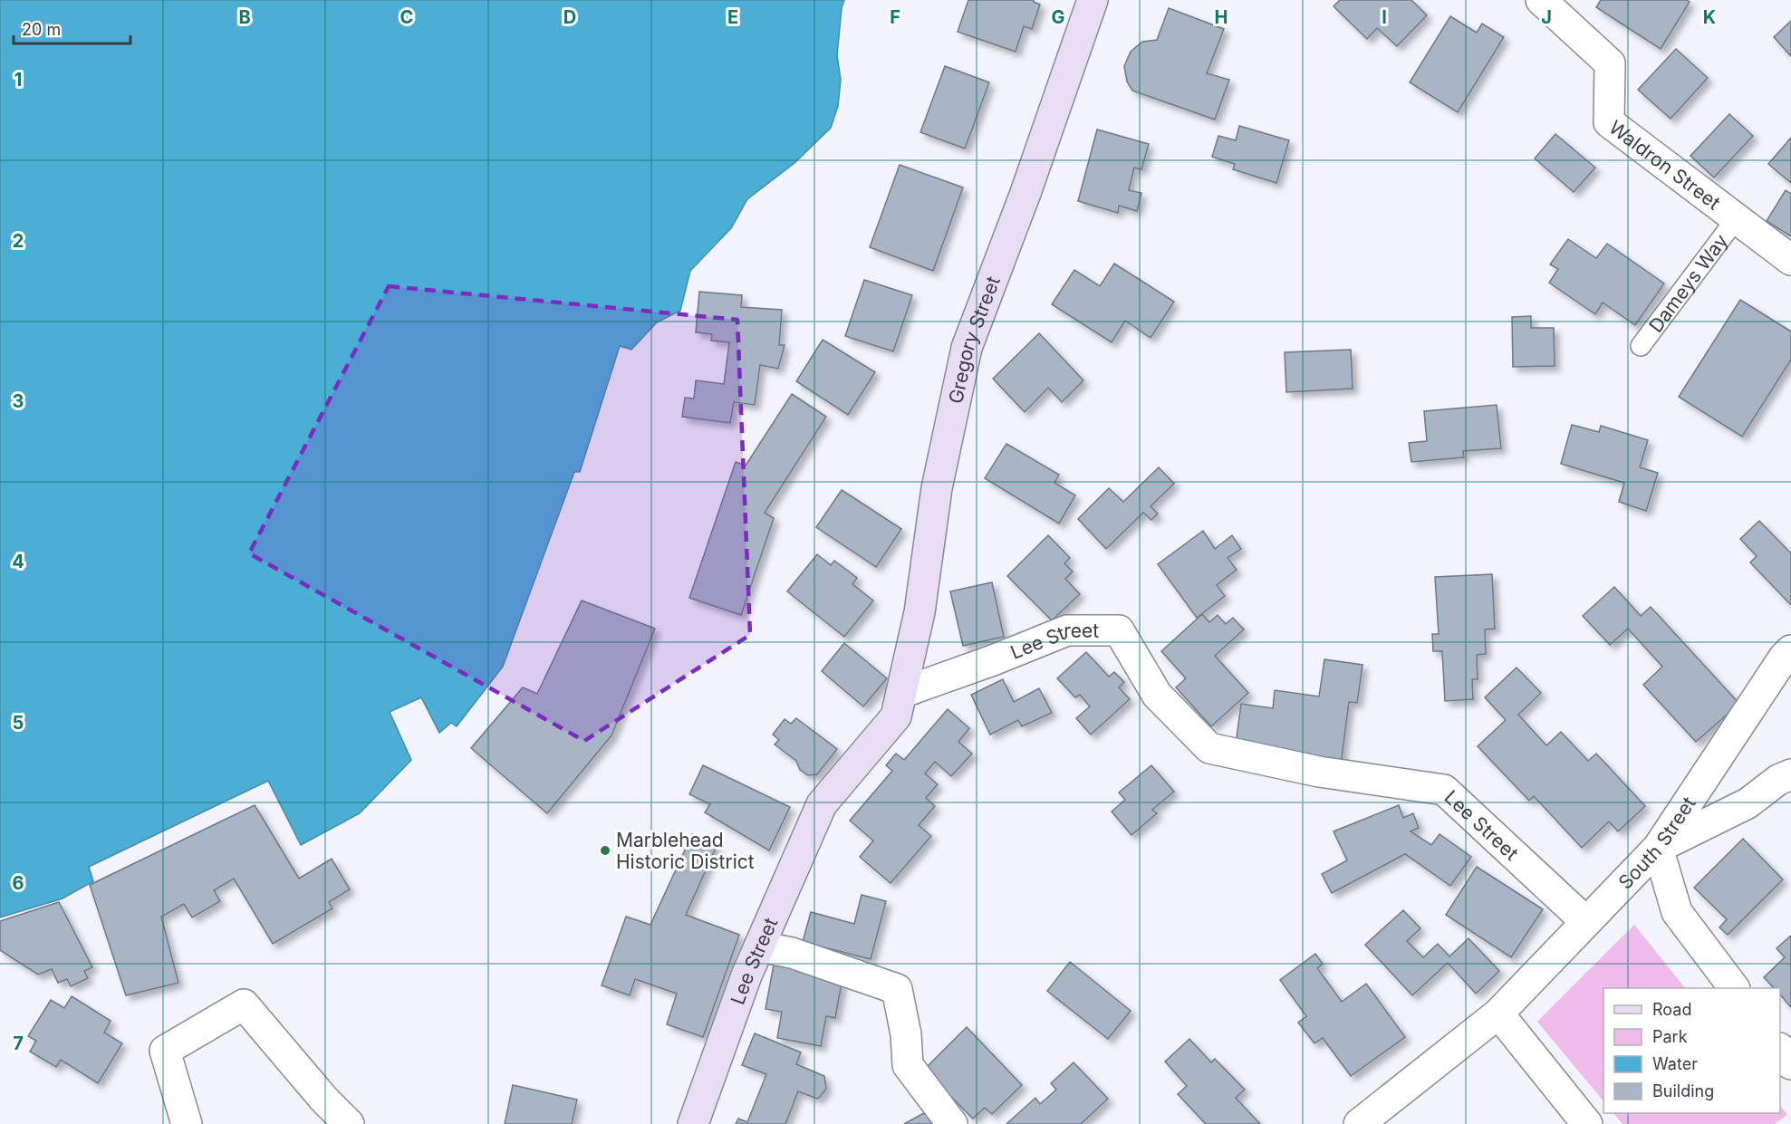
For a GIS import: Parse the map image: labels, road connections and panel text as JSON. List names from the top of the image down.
{
  "streets": {
    "street": [
      "Waldron Street",
      "Gregory Street",
      "Lee Street",
      "South Street"
    ],
    "lane": ["Dameys Way"]
  },
  "crossings": [
    ["Waldron Street", "Dameys Way"],
    ["Gregory Street", "Lee Street"],
    ["Lee Street", "South Street"]
  ],
  "places": ["Marblehead Historic District"],
  "legend": [
    "Road",
    "Park",
    "Water",
    "Building"
  ],
  "scale_bar": "20 m",
  "grid": {
    "columns": [
      "B",
      "C",
      "D",
      "E",
      "F",
      "G",
      "H",
      "I",
      "J",
      "K"
    ],
    "rows": [
      "1",
      "2",
      "3",
      "4",
      "5",
      "6",
      "7"
    ]
  }
}
